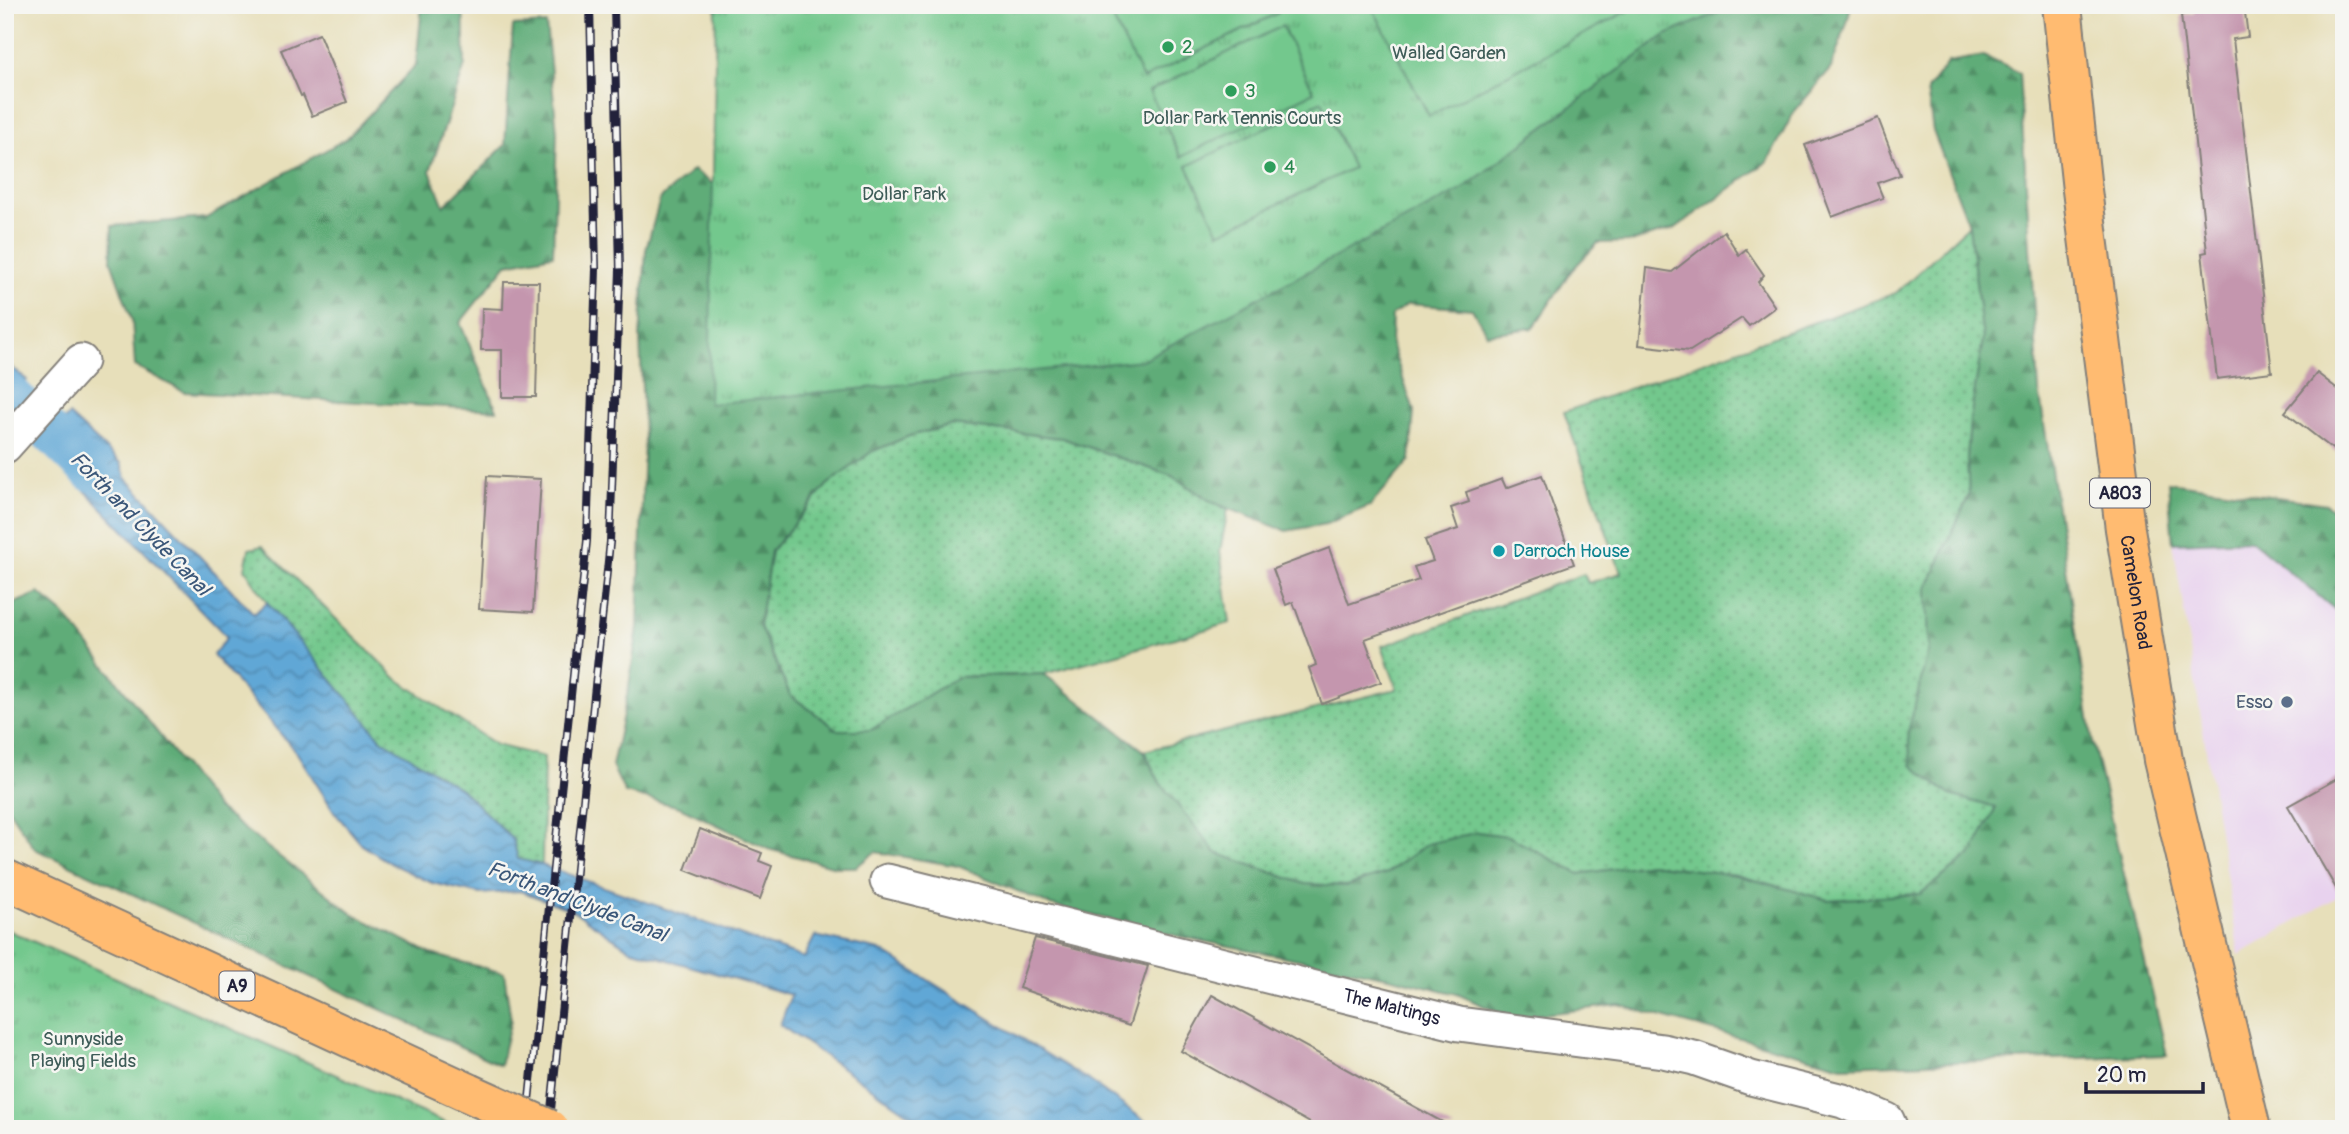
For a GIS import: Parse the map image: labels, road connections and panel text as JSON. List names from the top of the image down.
{
  "streets": {
    "main road": ["A803", "Camelon Road", "A9"],
    "street": ["The Maltings"]
  },
  "water": ["Forth and Clyde Canal"],
  "parks": [
    "Walled Garden",
    "Dollar Park Tennis Courts",
    "Dollar Park",
    "Sunnyside Playing Fields"
  ],
  "places": [
    "2",
    "3",
    "4",
    "Darroch House",
    "Esso"
  ],
  "scale_bar": "20 m"
}
